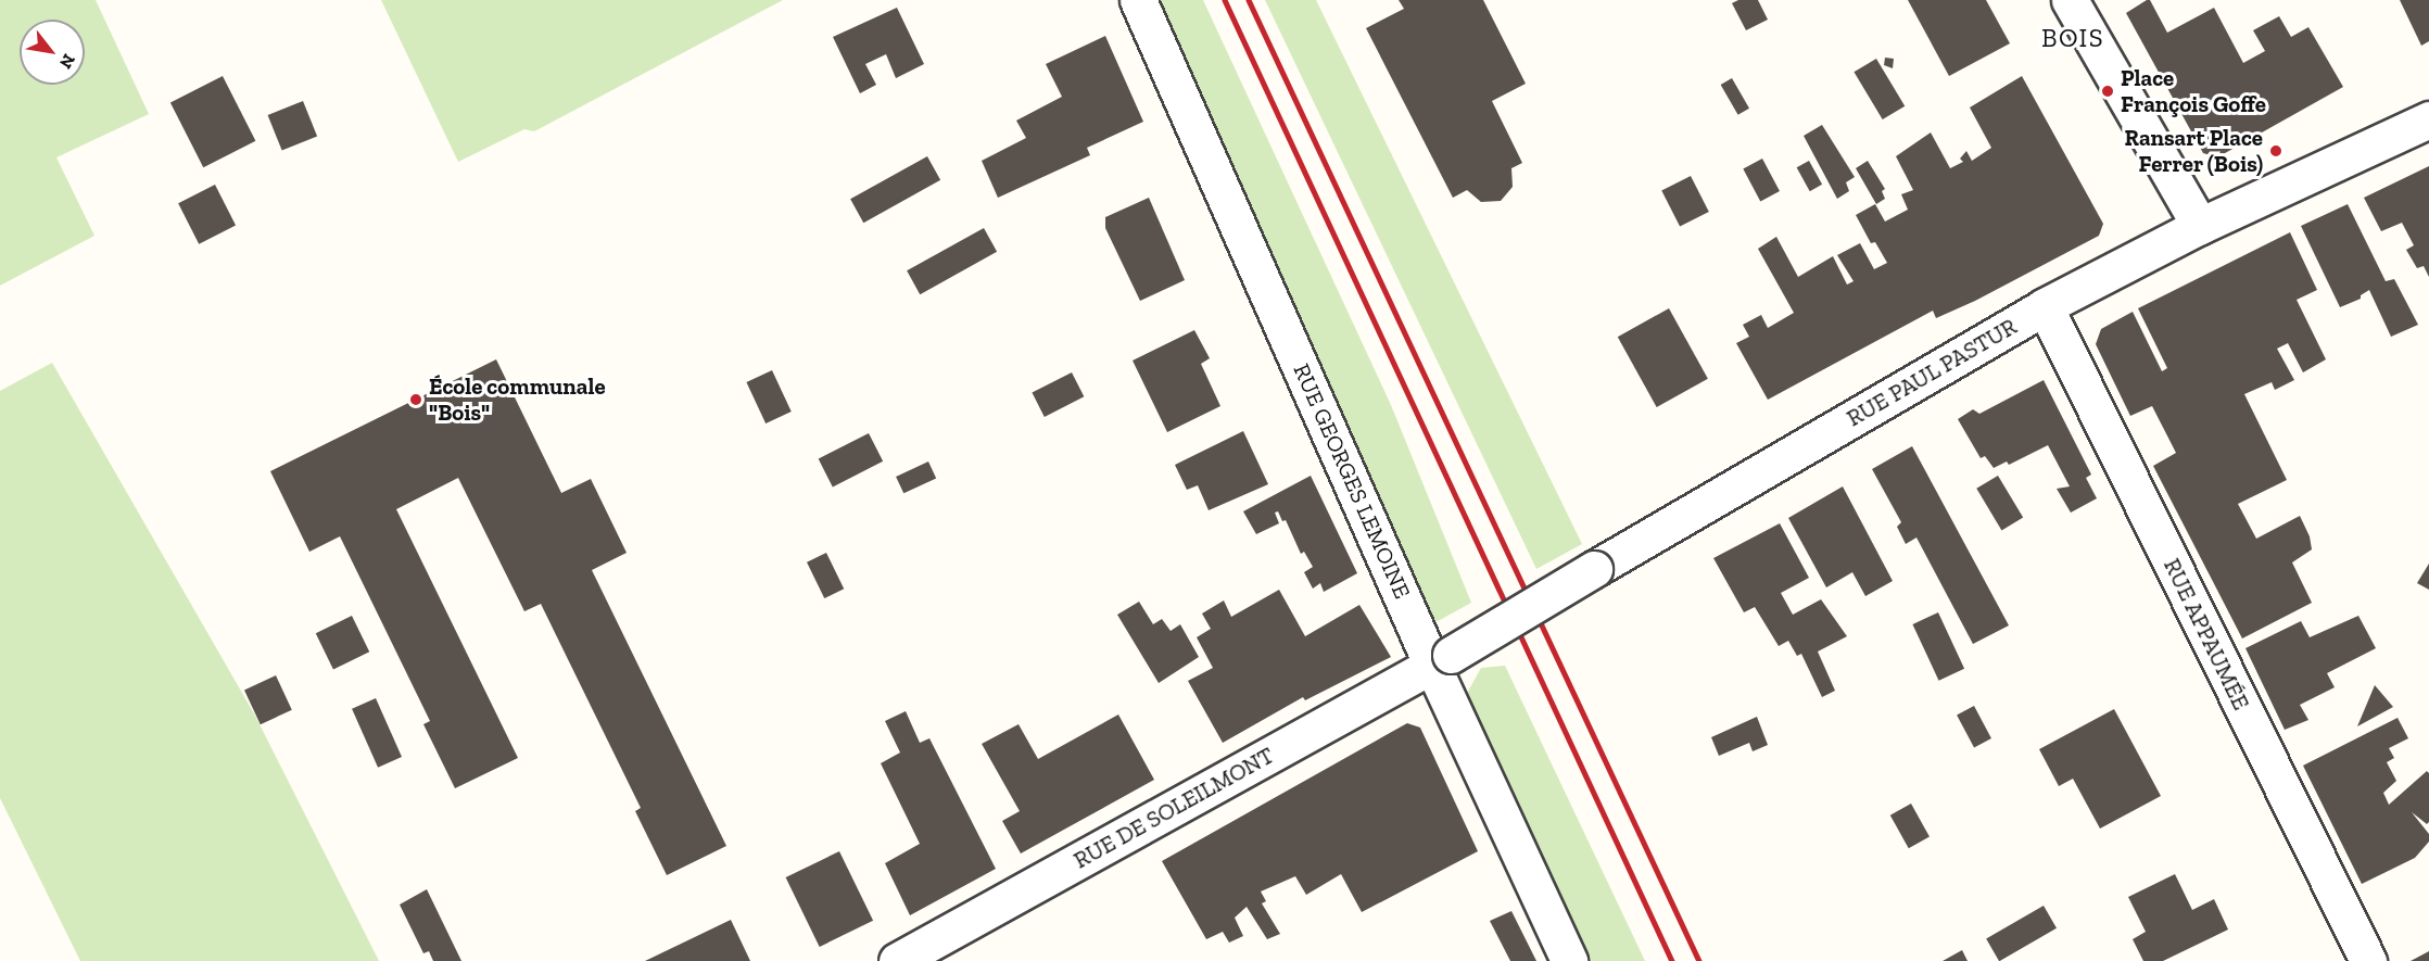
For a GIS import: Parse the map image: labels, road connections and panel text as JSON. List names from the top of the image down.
{
  "streets": {
    "street": [
      "RUE PAUL PASTUR",
      "RUE GEORGES LEMOINE",
      "RUE APPAUMÉE",
      "RUE DE SOLEILMONT"
    ]
  },
  "crossings": [
    ["RUE PAUL PASTUR", "RUE GEORGES LEMOINE"],
    ["RUE PAUL PASTUR", "RUE APPAUMÉE"],
    ["RUE PAUL PASTUR", "RUE DE SOLEILMONT"],
    ["RUE GEORGES LEMOINE", "RUE DE SOLEILMONT"]
  ],
  "districts": ["BOIS"],
  "places": ["Place François Goffe", "Ransart Place Ferrer (Bois)", "École communale \"Bois\""],
  "north": "bottom right"
}
